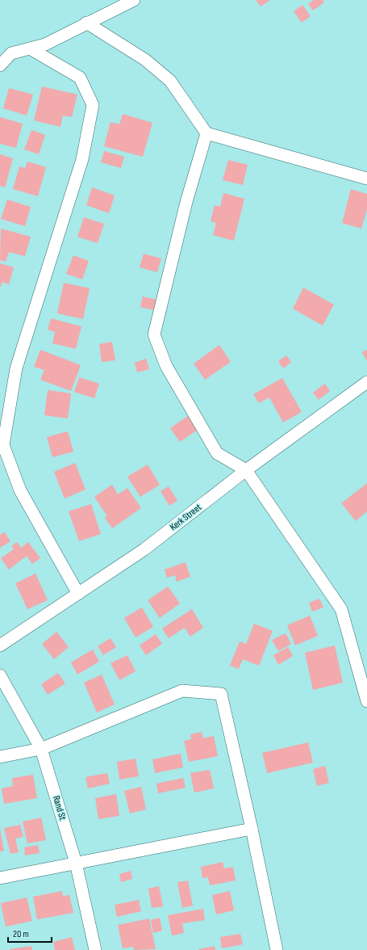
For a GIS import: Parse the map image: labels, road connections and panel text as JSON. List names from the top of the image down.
{
  "streets": {
    "street": ["Kerk Street", "Rand St"]
  },
  "scale_bar": "20 m"
}
